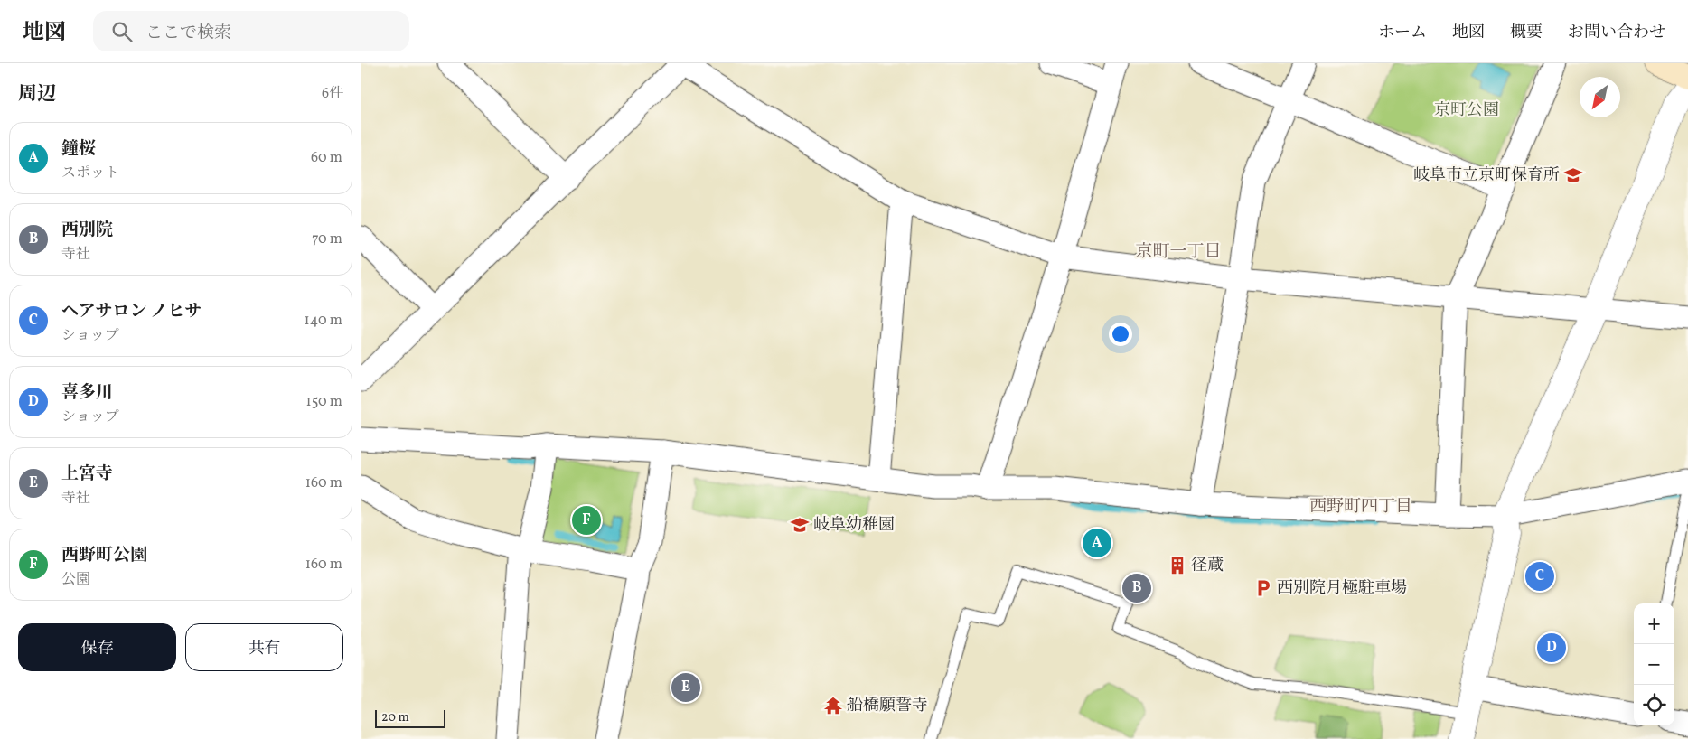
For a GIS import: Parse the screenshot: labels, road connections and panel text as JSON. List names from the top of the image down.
{
  "districts": ["京町一丁目", "西野町四丁目"],
  "parks": ["京町公園"],
  "places": {
    "school or university": ["岐阜市立京町保育所", "岐阜幼稚園"],
    "building": ["径蔵"],
    "parking": ["西別院月極駐車場"],
    "temple": ["船橋願誓寺"]
  },
  "scale_bar": "20 m",
  "north": "bottom left",
  "page": {
    "header": "地図",
    "search": "ここで検索",
    "nav": [
      "ホーム",
      "地図",
      "概要",
      "お問い合わせ"
    ],
    "heading": ["周辺", "6件"],
    "list": [
      {
        "mark": "A",
        "name": "鐘桜",
        "note": "スポット",
        "value": "60 m"
      },
      {
        "mark": "B",
        "name": "西別院",
        "note": "寺社",
        "value": "70 m"
      },
      {
        "mark": "C",
        "name": "ヘアサロン ノヒサ",
        "note": "ショップ",
        "value": "140 m"
      },
      {
        "mark": "D",
        "name": "喜多川",
        "note": "ショップ",
        "value": "150 m"
      },
      {
        "mark": "E",
        "name": "上宮寺",
        "note": "寺社",
        "value": "160 m"
      },
      {
        "mark": "F",
        "name": "西野町公園",
        "note": "公園",
        "value": "160 m"
      }
    ],
    "pins": [
      "F",
      "A",
      "C",
      "B",
      "D",
      "E"
    ],
    "map_buttons": ["+", "−"],
    "buttons": ["保存", "共有"],
    "scale": "20 m"
  }
}
